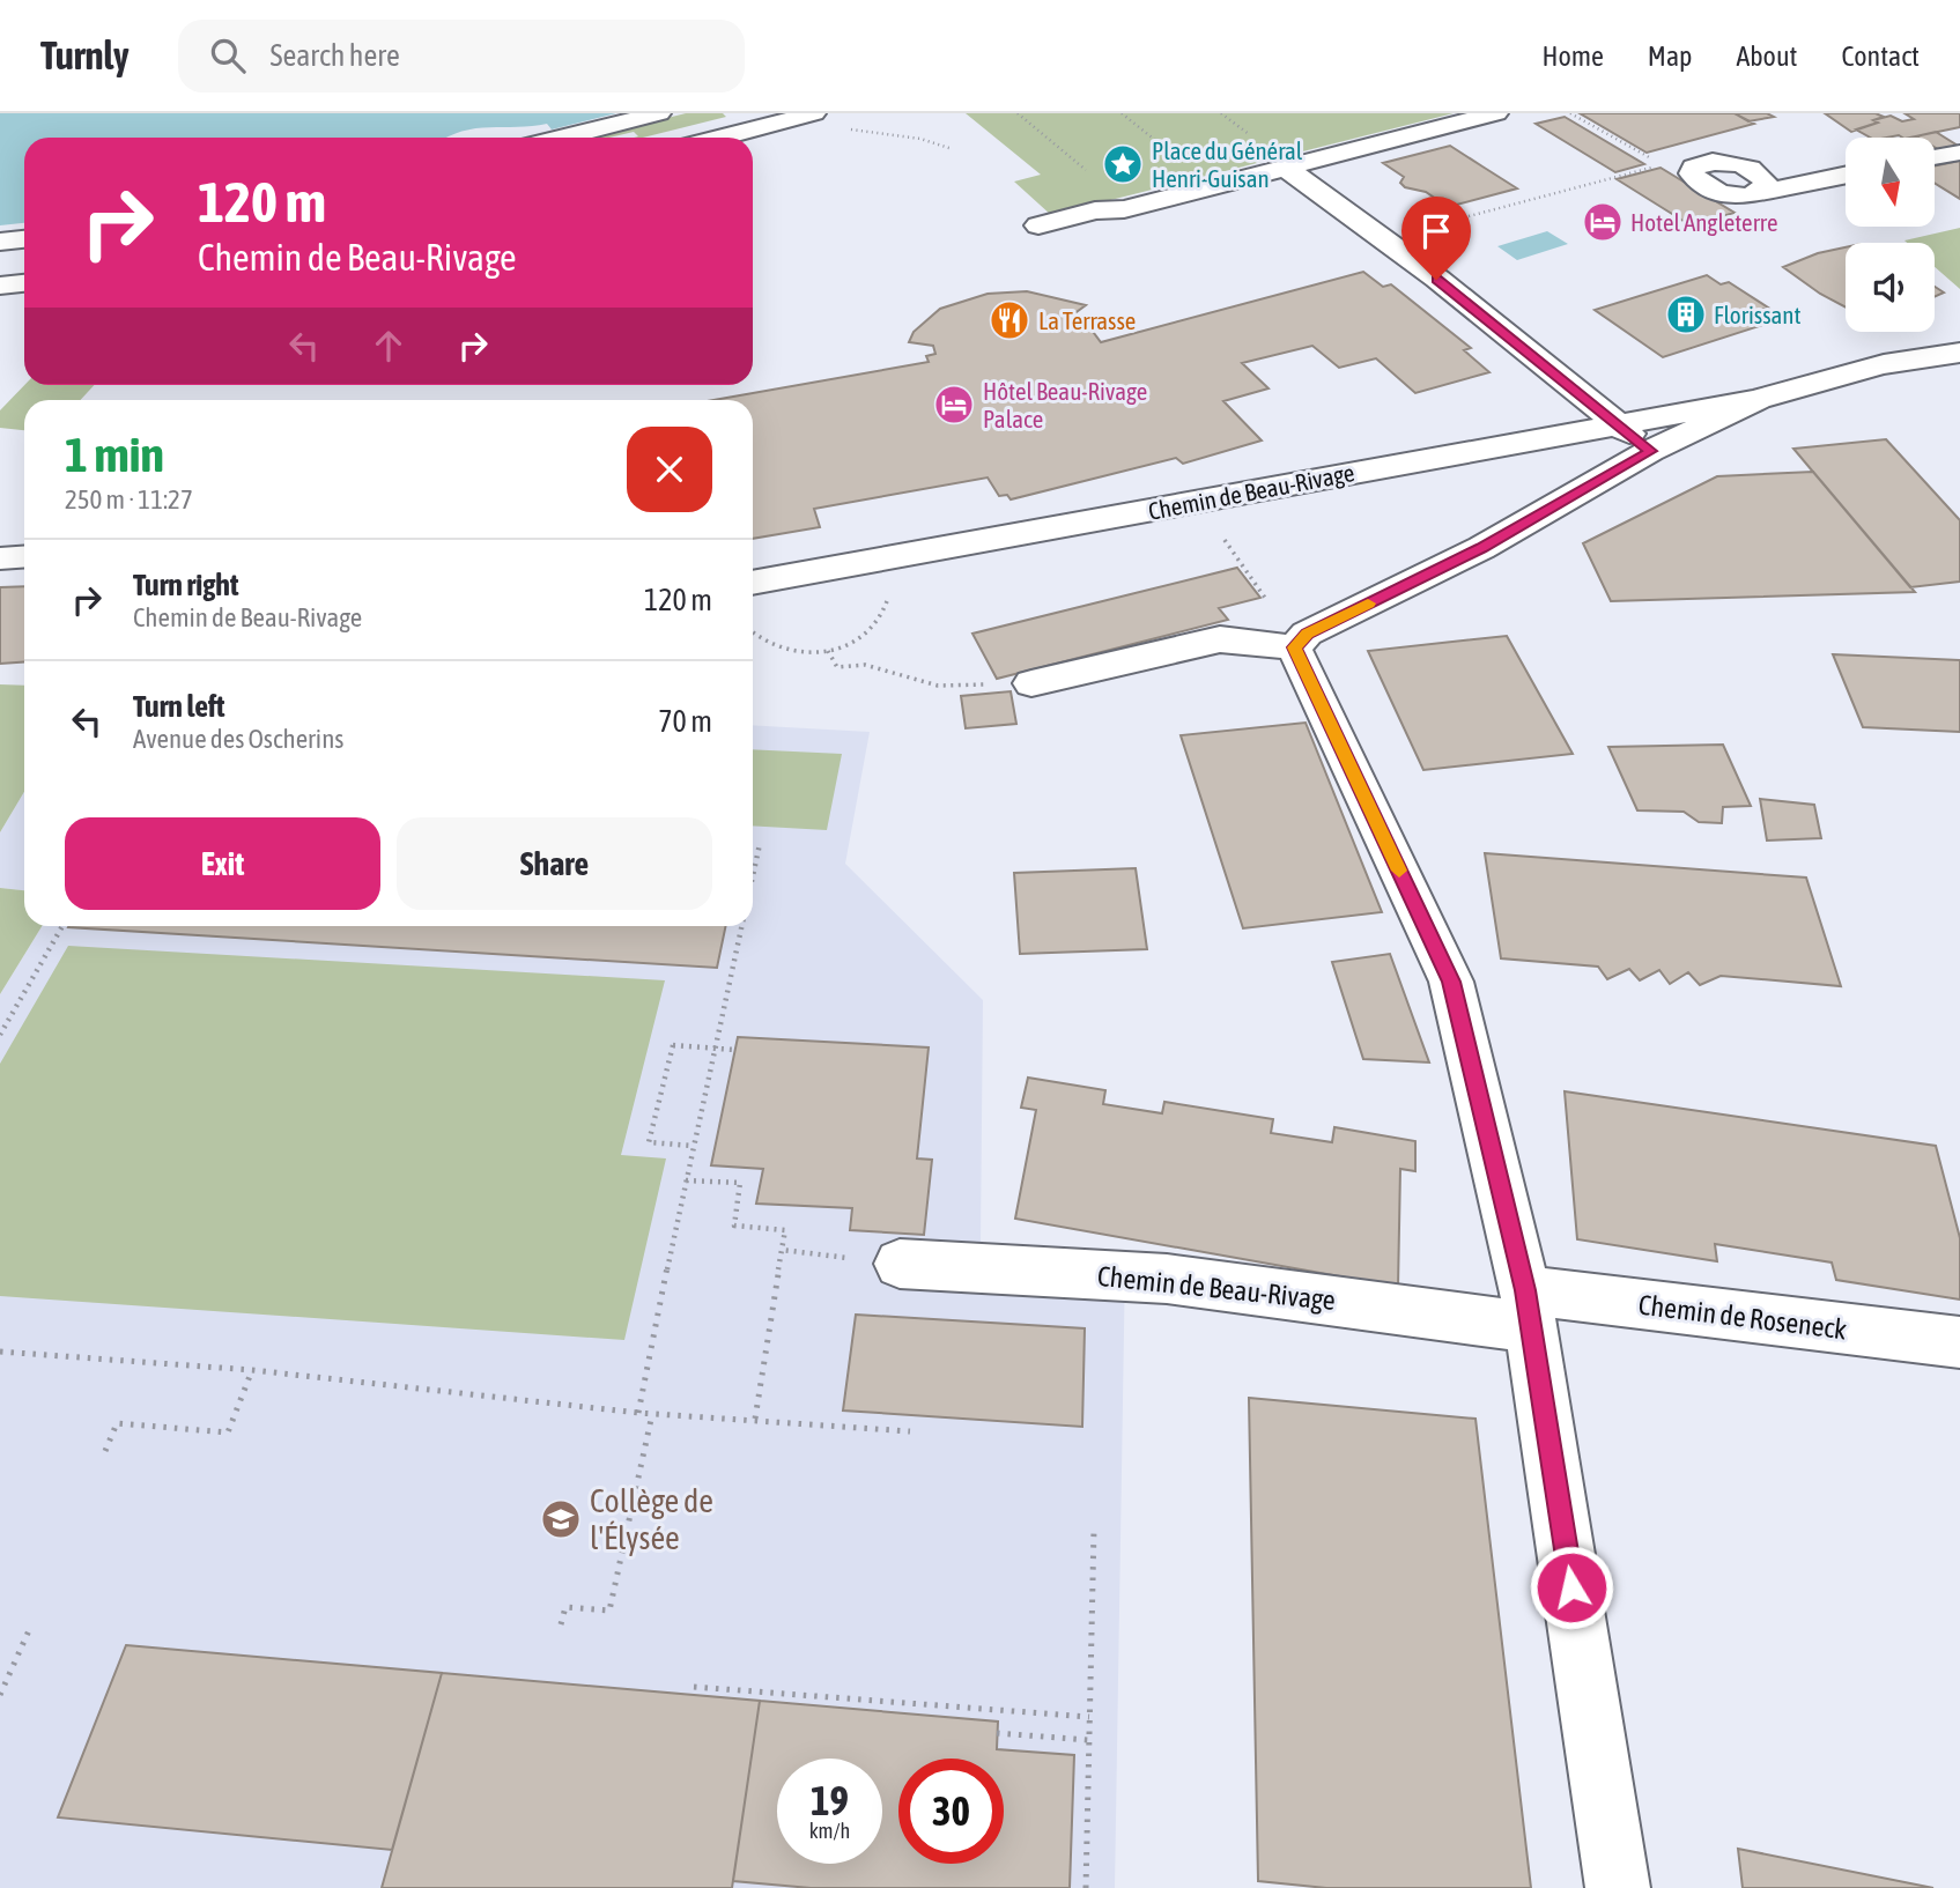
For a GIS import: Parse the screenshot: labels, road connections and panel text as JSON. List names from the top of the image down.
{
  "streets": {
    "street": ["Chemin de Beau-Rivage", "Chemin de Roseneck"]
  },
  "crossings": [
    ["Chemin de Beau-Rivage", "Chemin de Roseneck"]
  ],
  "places": {
    "place": ["Place du Général Henri-Guisan"],
    "hotel": ["Hotel Angleterre", "Hôtel Beau-Rivage Palace"],
    "building": ["Florissant"],
    "restaurant": ["La Terrasse"],
    "school or university": ["Collège de l'Élysée"]
  },
  "north": "bottom",
  "page": {
    "header": "Turnly",
    "search": "Search here",
    "nav": [
      "Home",
      "Map",
      "About",
      "Contact"
    ],
    "turn": ["120 m", "Chemin de Beau-Rivage"],
    "heading": ["1 min", "250 m · 11:27"],
    "list": [
      {
        "name": "Turn right",
        "note": "Chemin de Beau-Rivage",
        "value": "120 m"
      },
      {
        "name": "Turn left",
        "note": "Avenue des Oscherins",
        "value": "70 m"
      }
    ],
    "buttons": ["Exit", "Share"],
    "speed": "19 km/h",
    "limit": "30"
  }
}
